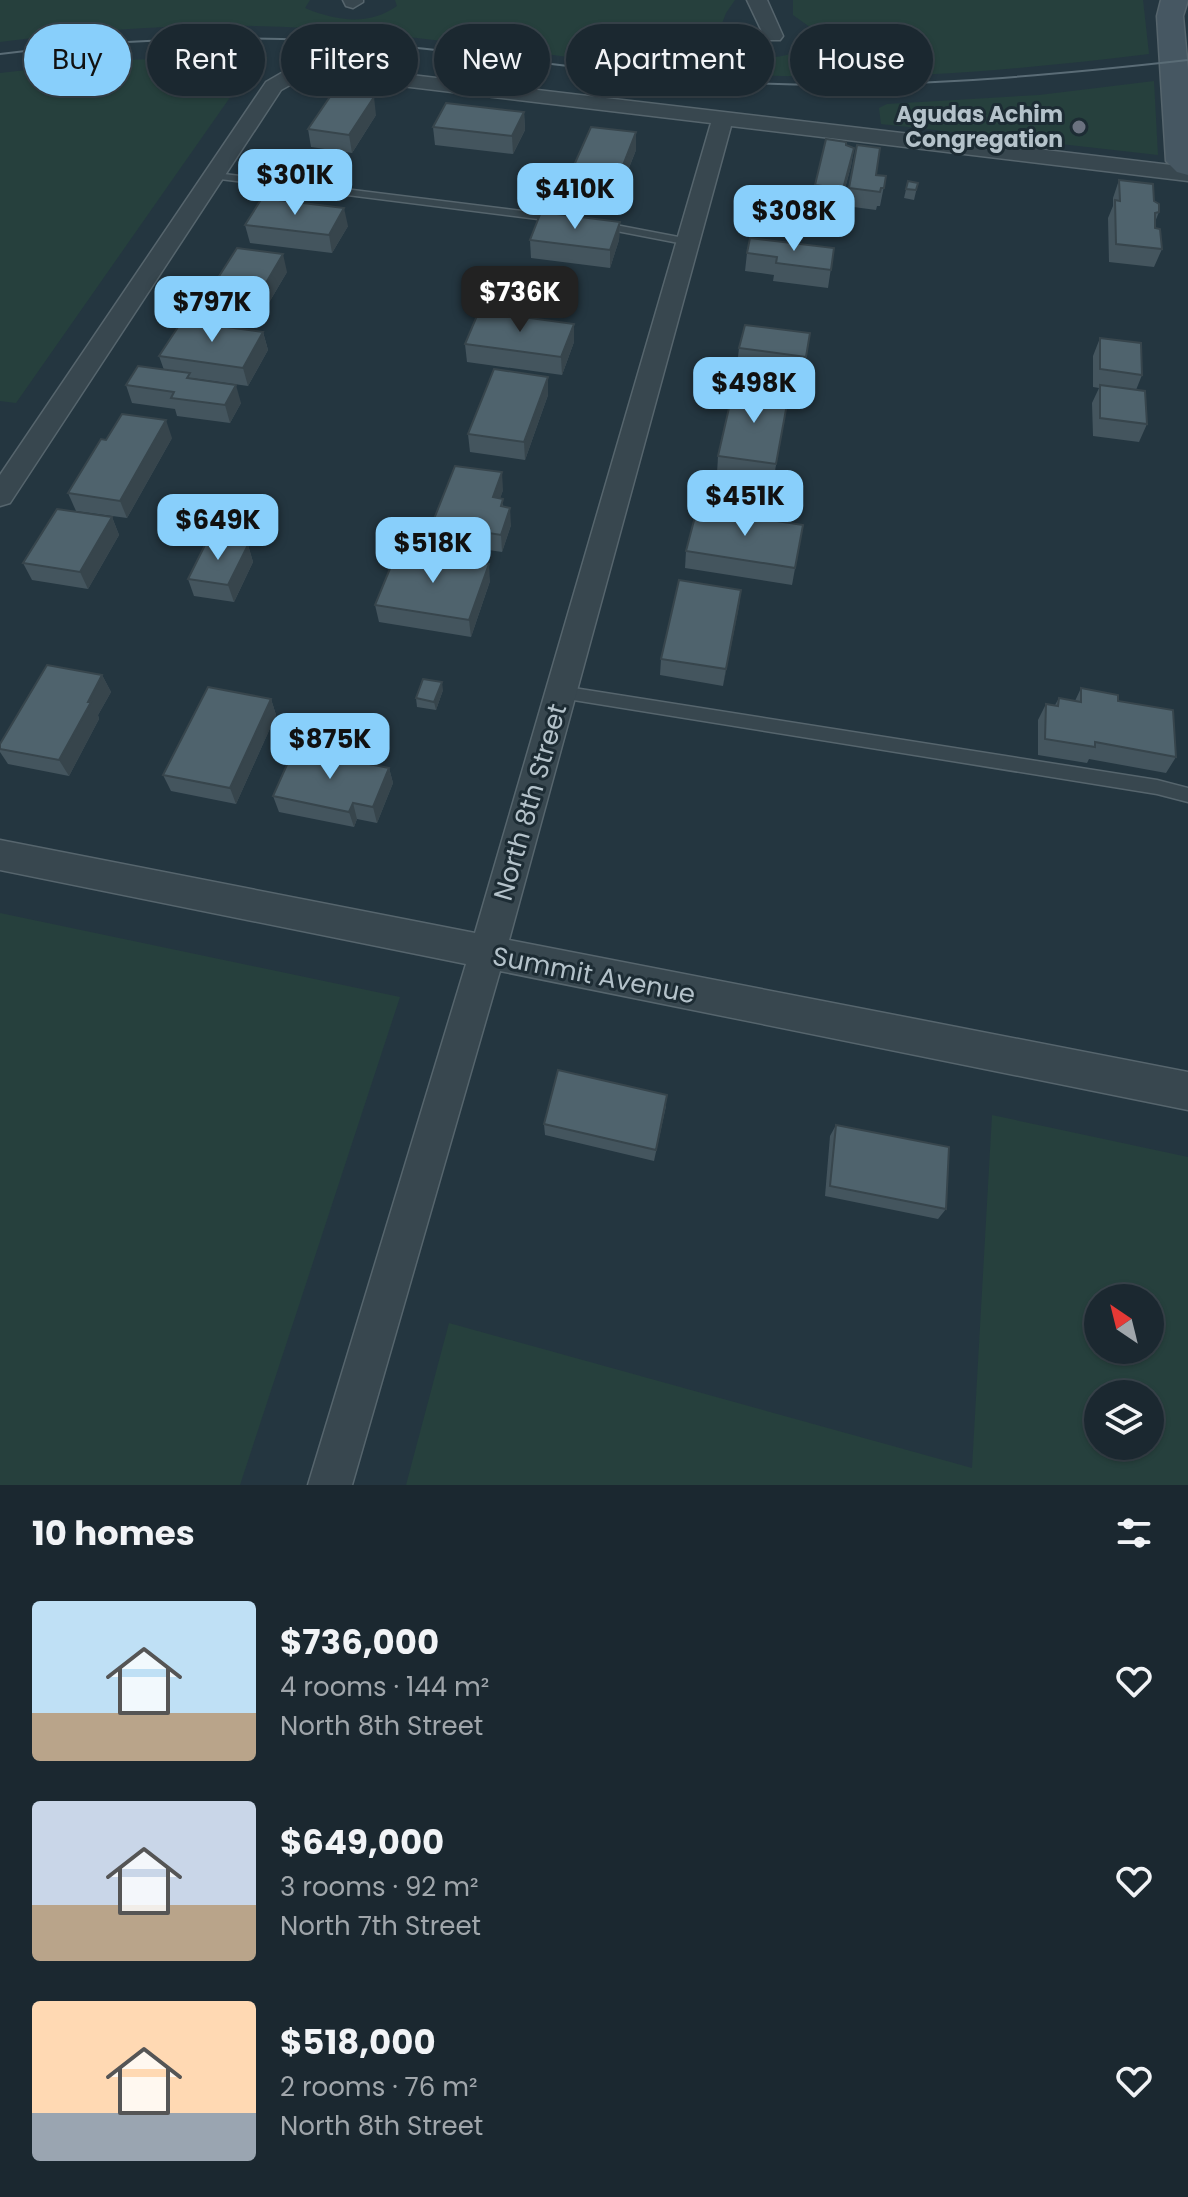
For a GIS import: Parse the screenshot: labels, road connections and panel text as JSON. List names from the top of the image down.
{
  "streets": {
    "street": ["North 8th Street", "Summit Avenue"]
  },
  "crossings": [
    ["North 8th Street", "Summit Avenue"]
  ],
  "places": ["Agudas Achim Congregation"],
  "north": "top left",
  "page": {
    "chip": [
      "Buy",
      "Rent",
      "Filters",
      "New",
      "Apartment",
      "House"
    ],
    "price": [
      "$301K",
      "$410K",
      "$308K",
      "$736K",
      "$797K",
      "$498K",
      "$451K",
      "$649K",
      "$518K",
      "$875K"
    ],
    "heading": "10 homes",
    "list": [
      {
        "name": "$736,000",
        "note": "4 rooms · 144 m² · North 8th Street"
      },
      {
        "name": "$649,000",
        "note": "3 rooms · 92 m² · North 7th Street"
      },
      {
        "name": "$518,000",
        "note": "2 rooms · 76 m² · North 8th Street"
      }
    ]
  }
}
